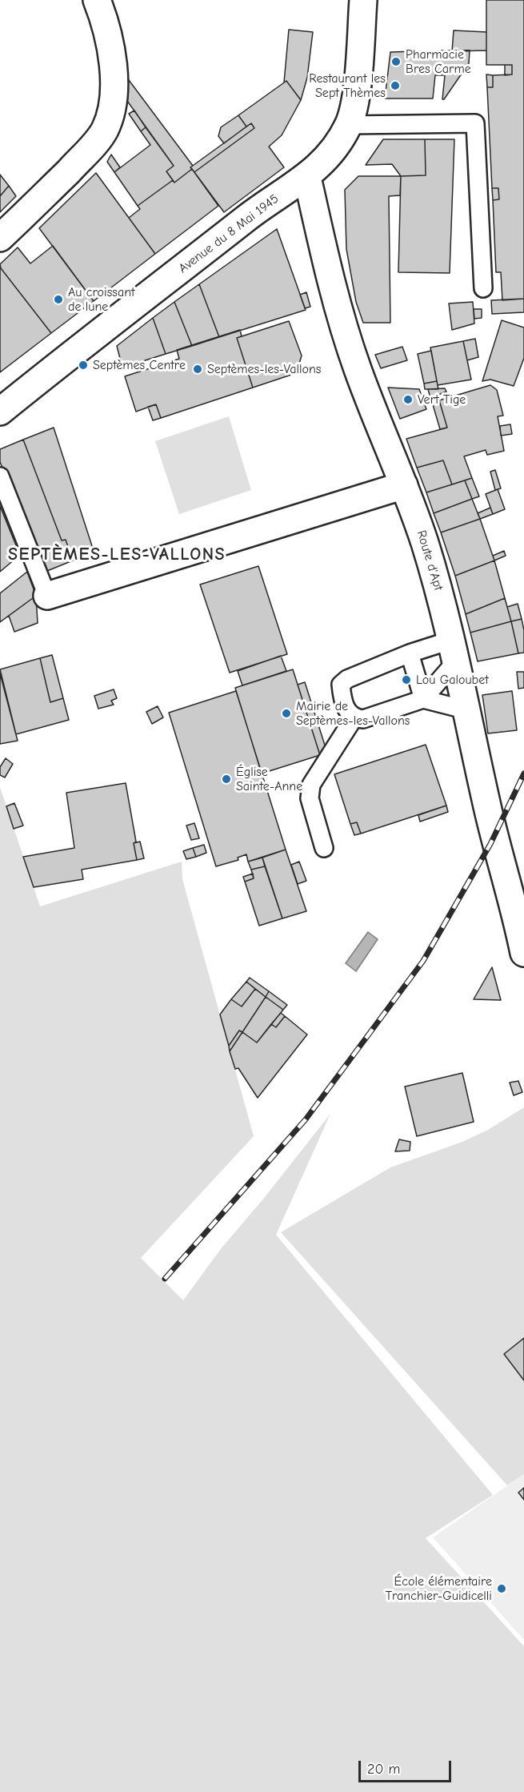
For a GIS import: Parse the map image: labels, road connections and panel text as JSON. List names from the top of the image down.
{
  "streets": {
    "main road": ["Avenue du 8 Mai 1945", "Route d'Apt"]
  },
  "crossings": [
    ["Avenue du 8 Mai 1945", "Route d'Apt"]
  ],
  "districts": ["SEPTÈMES-LES-VALLONS"],
  "places": [
    "Pharmacie Bres Carme",
    "Restaurant les Sept Thèmes",
    "Au croissant de lune",
    "Septèmes Centre",
    "Septèmes-les-Vallons",
    "Vert Tige",
    "Lou Galoubet",
    "Mairie de Septèmes-les-Vallons",
    "Église Sainte-Anne",
    "École élémentaire Tranchier-Guidicelli"
  ],
  "scale_bar": "20 m"
}
